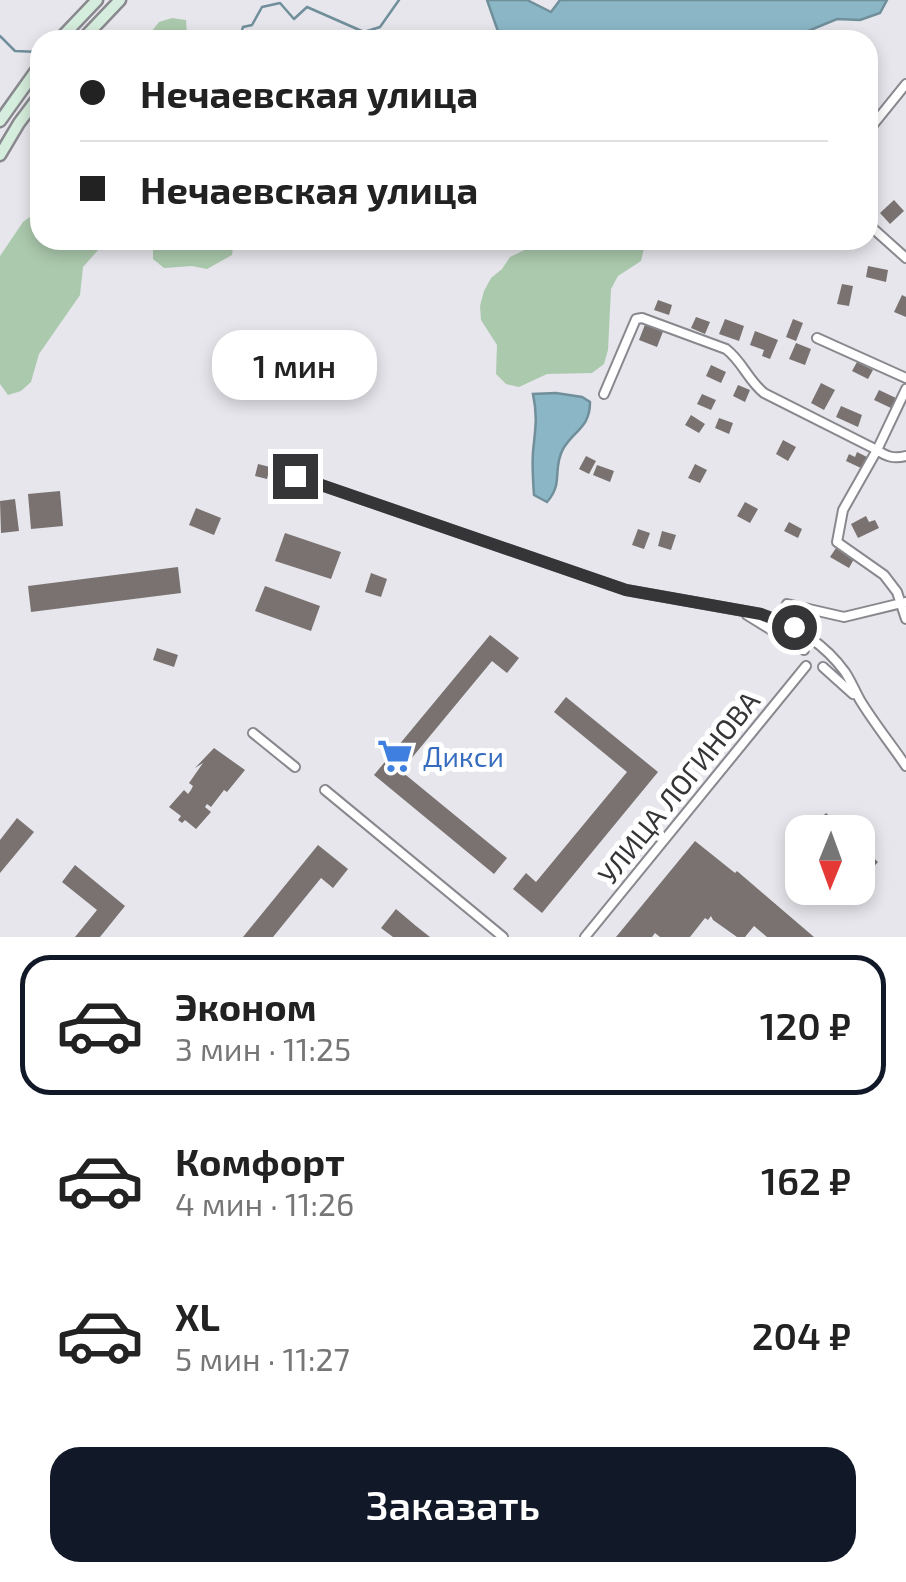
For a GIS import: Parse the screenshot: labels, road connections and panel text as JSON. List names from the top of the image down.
{
  "streets": {
    "street": ["УЛИЦА ЛОГИНОВА"]
  },
  "places": {
    "supermarket": ["Дикси"]
  },
  "north": "bottom",
  "page": {
    "banner": ["Нечаевская улица", "Нечаевская улица"],
    "bubble": "1 мин",
    "list": [
      {
        "name": "Эконом",
        "note": "3 мин · 11:25",
        "value": "120 ₽"
      },
      {
        "name": "Комфорт",
        "note": "4 мин · 11:26",
        "value": "162 ₽"
      },
      {
        "name": "XL",
        "note": "5 мин · 11:27",
        "value": "204 ₽"
      }
    ],
    "buttons": "Заказать"
  }
}
